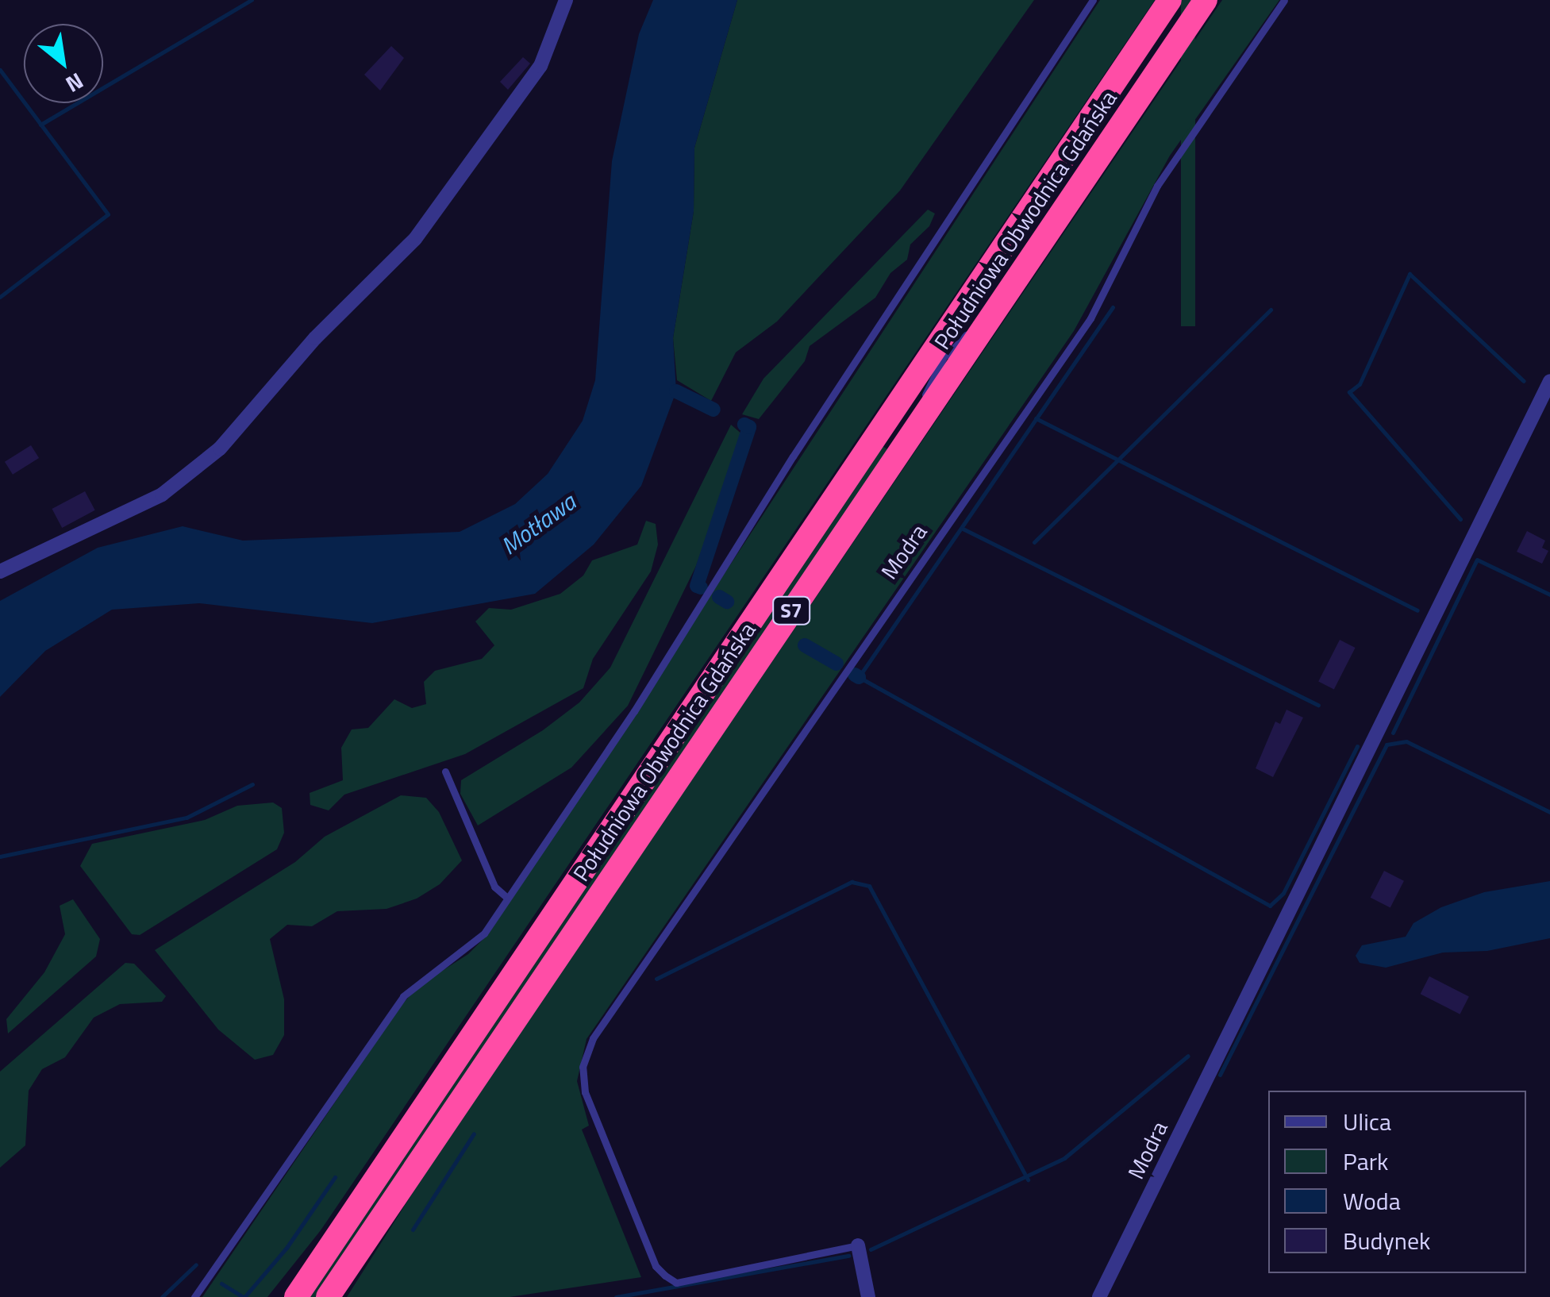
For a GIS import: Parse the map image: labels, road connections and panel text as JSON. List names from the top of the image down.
{
  "streets": {
    "highway": ["Południowa Obwodnica Gdańska", "S7"],
    "street": ["Modra"]
  },
  "water": ["Motława"],
  "legend": [
    "Ulica",
    "Park",
    "Woda",
    "Budynek"
  ],
  "north": "bottom right"
}
